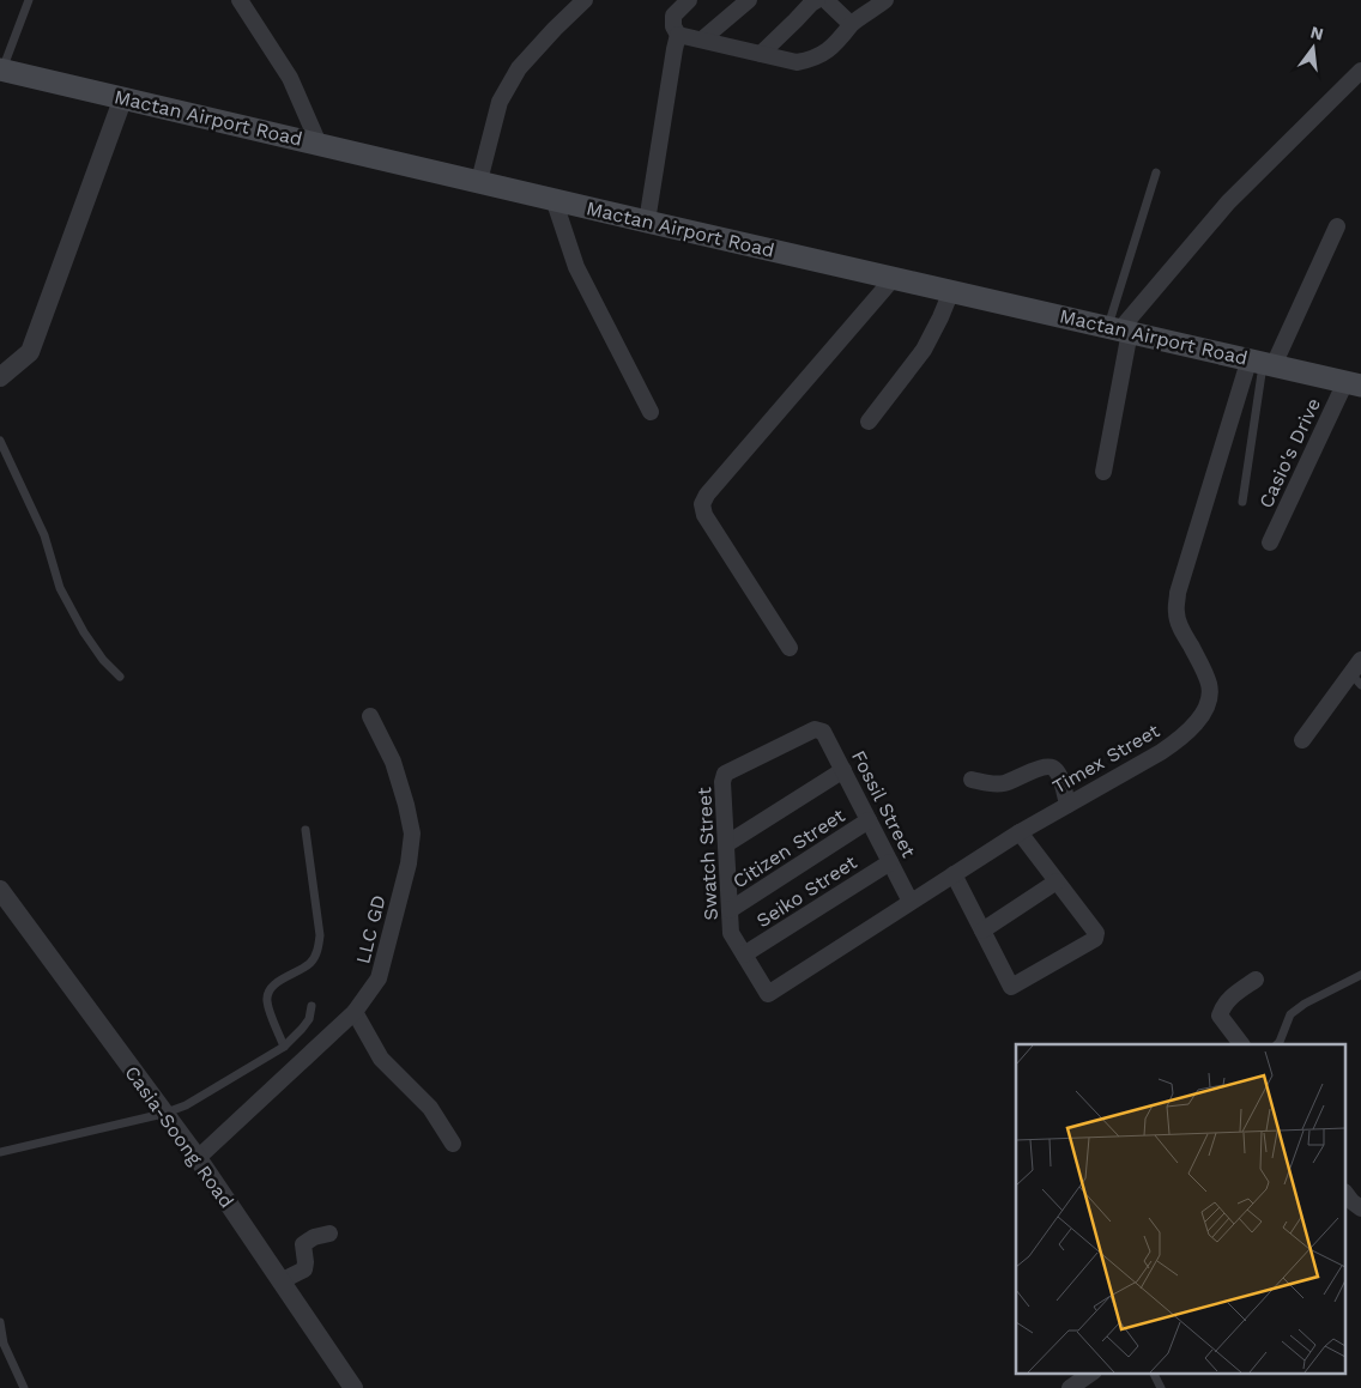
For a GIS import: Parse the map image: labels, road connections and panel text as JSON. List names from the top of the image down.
{
  "streets": {
    "main road": ["Mactan Airport Road"],
    "street": [
      "Casio's Drive",
      "Timex Street",
      "Fossil Street",
      "Citizen Street",
      "Swatch Street",
      "Seiko Street",
      "LLC GD",
      "Casia-Soong Road"
    ]
  },
  "crossings": [
    ["Mactan Airport Road", "Casio's Drive"],
    ["Mactan Airport Road", "Timex Street"],
    ["Timex Street", "Fossil Street"],
    ["Timex Street", "Swatch Street"],
    ["Fossil Street", "Citizen Street"],
    ["Fossil Street", "Swatch Street"],
    ["Fossil Street", "Seiko Street"],
    ["Citizen Street", "Swatch Street"],
    ["Swatch Street", "Seiko Street"],
    ["LLC GD", "Casia-Soong Road"]
  ],
  "north": "top"
}
